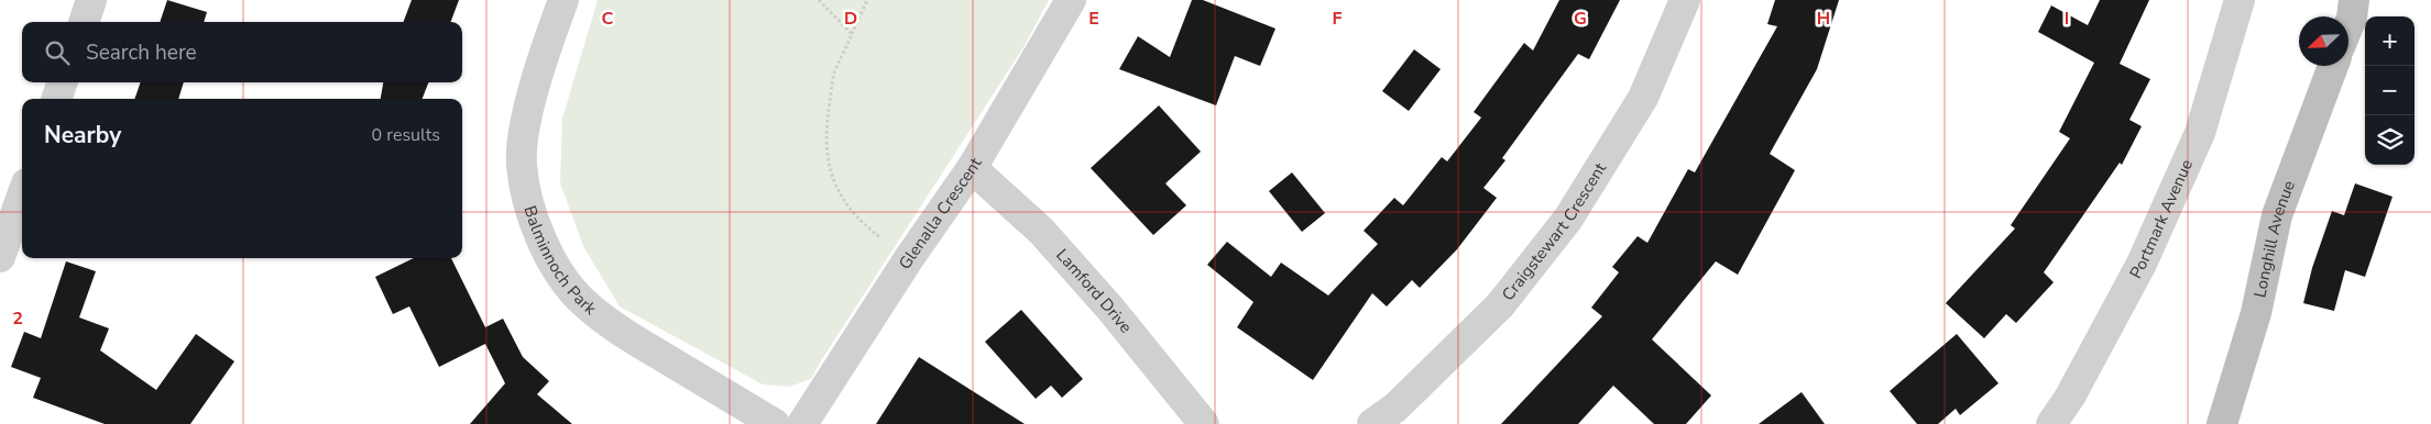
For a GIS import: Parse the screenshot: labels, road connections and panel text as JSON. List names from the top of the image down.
{
  "streets": {
    "street": [
      "Glenalla Crescent",
      "Portmark Avenue",
      "Craigstewart Crescent",
      "Longhill Avenue",
      "Balminnoch Park",
      "Lamford Drive"
    ]
  },
  "crossings": [
    ["Glenalla Crescent", "Lamford Drive"]
  ],
  "north": "bottom left",
  "page": {
    "map_buttons": ["+", "−"],
    "search": "Search here",
    "heading": ["Nearby", "0 results"]
  },
  "grid": {
    "columns": [
      "C",
      "D",
      "E",
      "F",
      "G",
      "H",
      "I"
    ],
    "rows": ["2"]
  }
}
